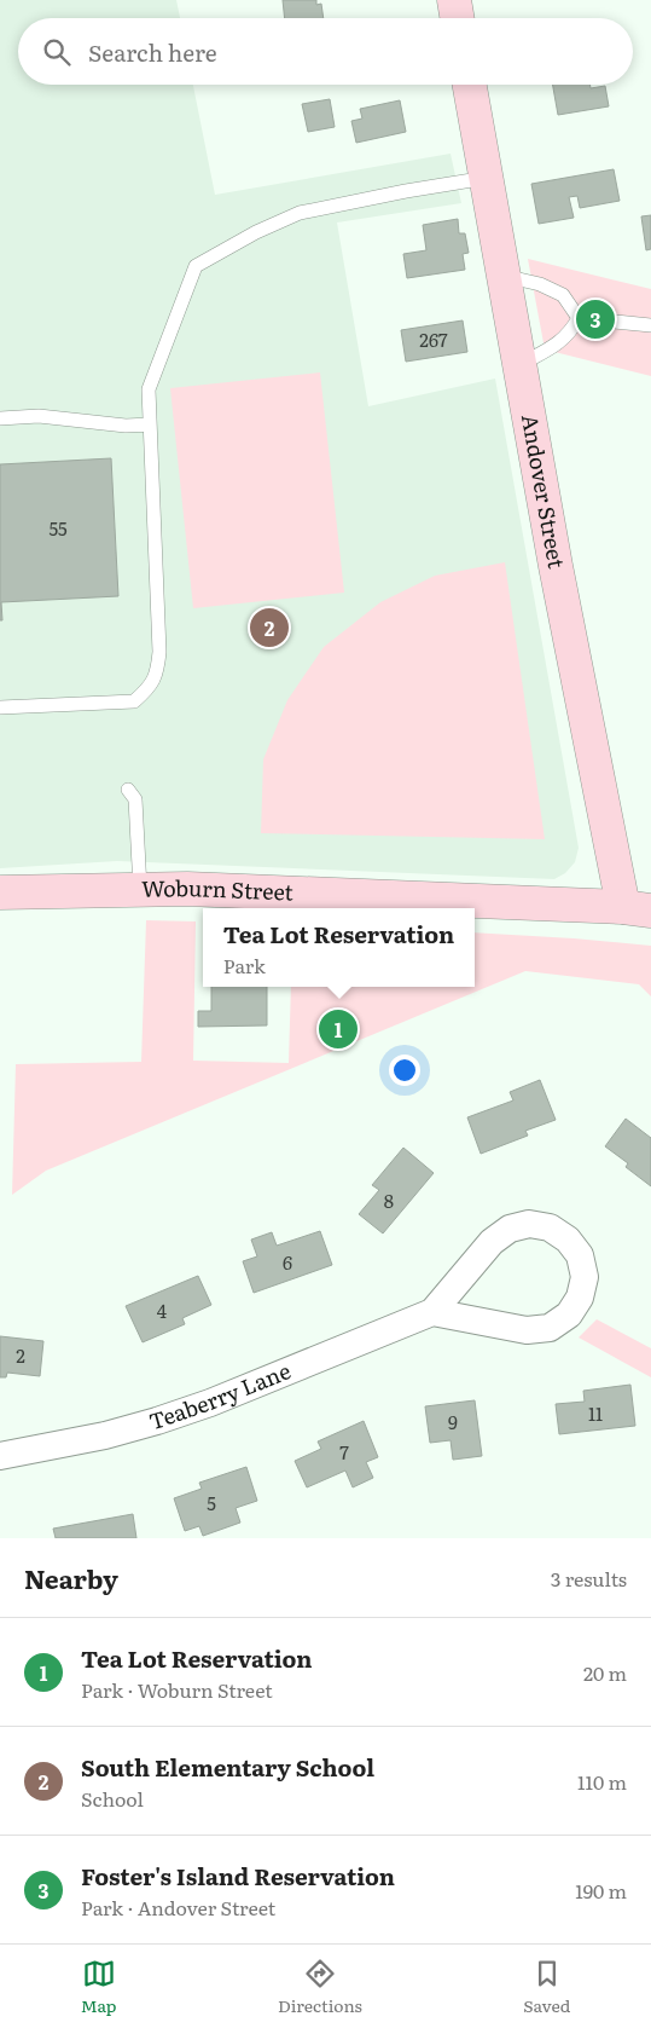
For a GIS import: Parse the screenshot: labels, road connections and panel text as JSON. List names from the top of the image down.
{
  "streets": {
    "street": ["Andover Street", "Woburn Street", "Teaberry Lane"]
  },
  "crossings": [
    ["Andover Street", "Woburn Street"]
  ],
  "house_numbers": [
    "267",
    "55",
    "8",
    "6",
    "4",
    "2",
    "11",
    "9",
    "7",
    "5"
  ],
  "page": {
    "search": "Search here",
    "pins": ["3", "2", "1"],
    "popup": ["Tea Lot Reservation", "Park"],
    "heading": ["Nearby", "3 results"],
    "list": [
      {
        "mark": "1",
        "name": "Tea Lot Reservation",
        "note": "Park · Woburn Street",
        "value": "20 m"
      },
      {
        "mark": "2",
        "name": "South Elementary School",
        "note": "School",
        "value": "110 m"
      },
      {
        "mark": "3",
        "name": "Foster's Island Reservation",
        "note": "Park · Andover Street",
        "value": "190 m"
      }
    ],
    "nav": ["Map", "Directions", "Saved"]
  }
}
